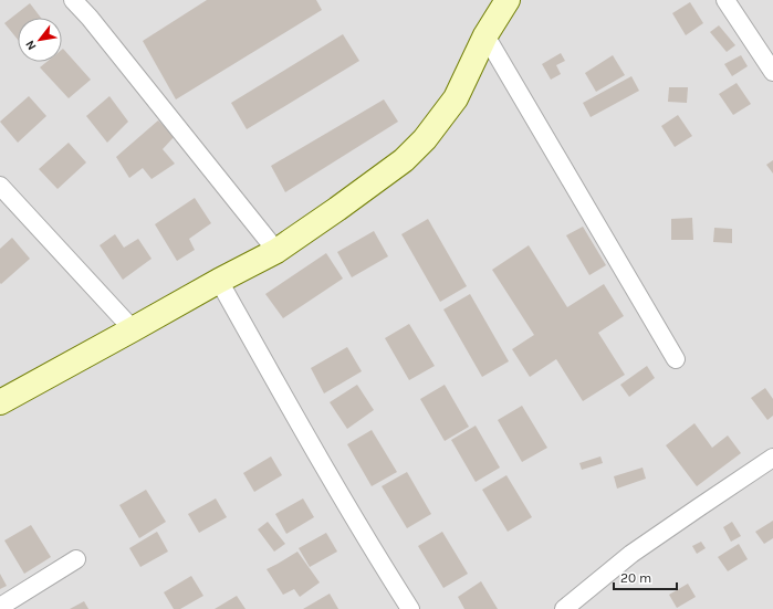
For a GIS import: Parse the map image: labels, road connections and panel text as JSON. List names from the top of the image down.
{
  "scale_bar": "20 m",
  "north": "bottom left"
}
